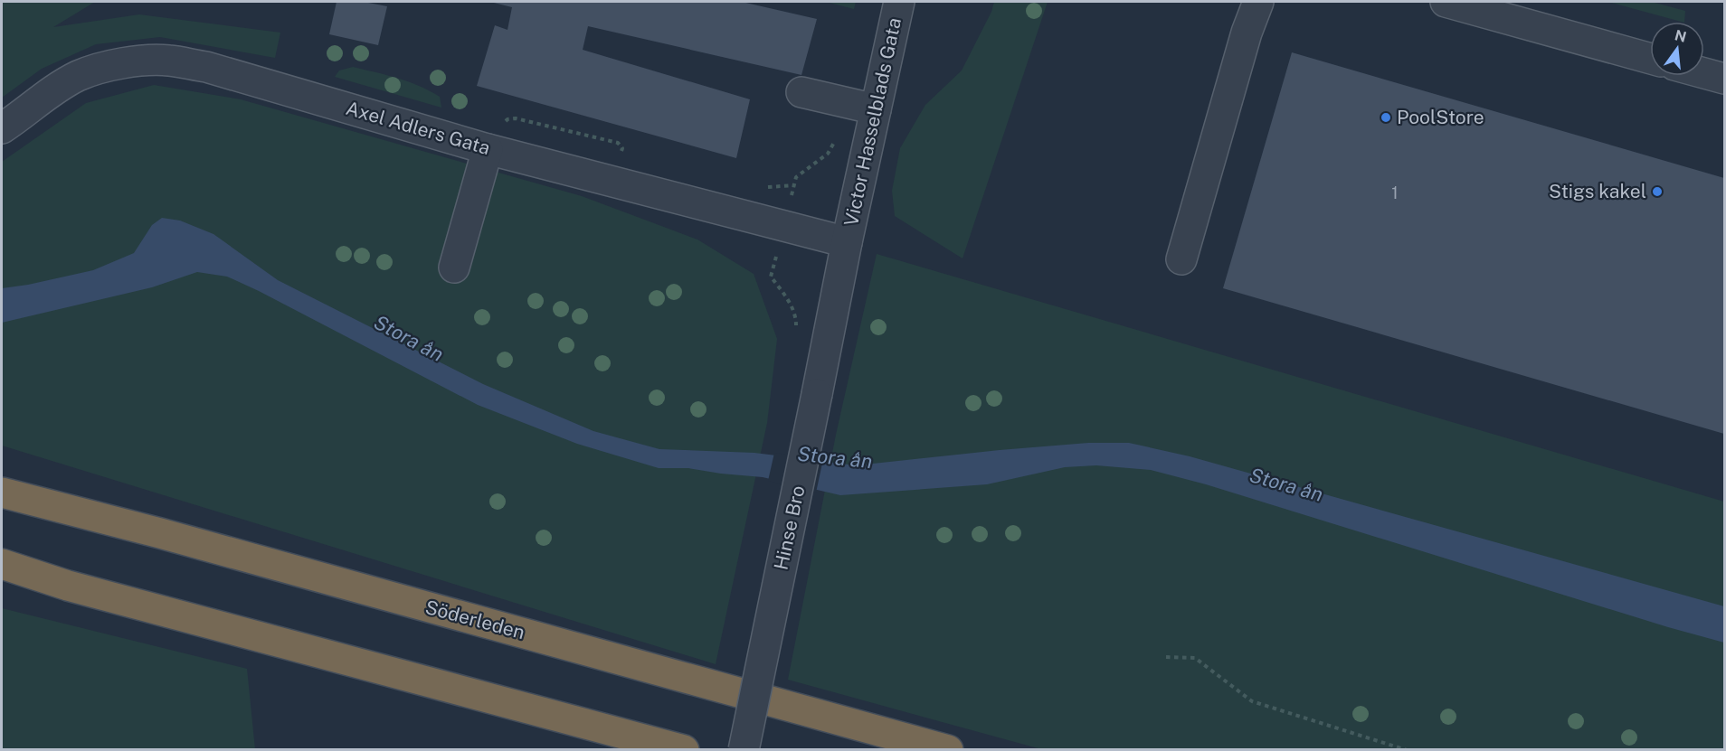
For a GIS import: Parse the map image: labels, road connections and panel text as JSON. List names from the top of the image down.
{
  "streets": {
    "highway": ["Söderleden"],
    "street": ["Victor Hasselblads Gata", "Axel Adlers Gata", "Hinse Bro"]
  },
  "crossings": [
    ["Victor Hasselblads Gata", "Axel Adlers Gata"],
    ["Victor Hasselblads Gata", "Hinse Bro"],
    ["Axel Adlers Gata", "Hinse Bro"]
  ],
  "water": ["Stora ån"],
  "places": ["PoolStore", "Stigs kakel"],
  "house_numbers": ["1"],
  "north": "top"
}
